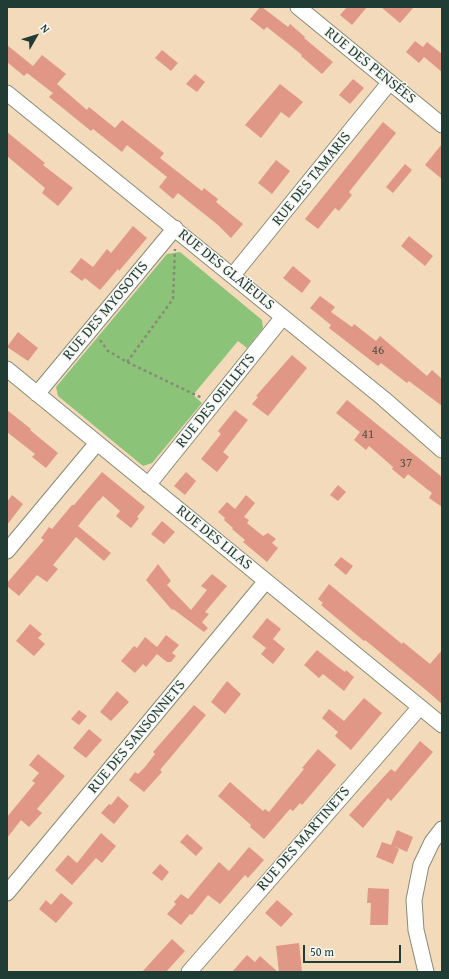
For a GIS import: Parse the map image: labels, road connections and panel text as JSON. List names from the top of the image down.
{
  "streets": {
    "street": [
      "RUE DES PENSÉES",
      "RUE DES TAMARIS",
      "RUE DES GLAÏEULS",
      "RUE DES MYOSOTIS",
      "RUE DES OEILLETS",
      "RUE DES LILAS",
      "RUE DES SANSONNETS",
      "RUE DES MARTINETS"
    ]
  },
  "crossings": [
    ["RUE DES PENSÉES", "RUE DES TAMARIS"],
    ["RUE DES TAMARIS", "RUE DES GLAÏEULS"],
    ["RUE DES GLAÏEULS", "RUE DES MYOSOTIS"],
    ["RUE DES GLAÏEULS", "RUE DES OEILLETS"],
    ["RUE DES MYOSOTIS", "RUE DES LILAS"],
    ["RUE DES OEILLETS", "RUE DES LILAS"],
    ["RUE DES LILAS", "RUE DES SANSONNETS"],
    ["RUE DES LILAS", "RUE DES MARTINETS"]
  ],
  "house_numbers": ["46", "41", "37"],
  "scale_bar": "50 m",
  "north": "top right"
}
